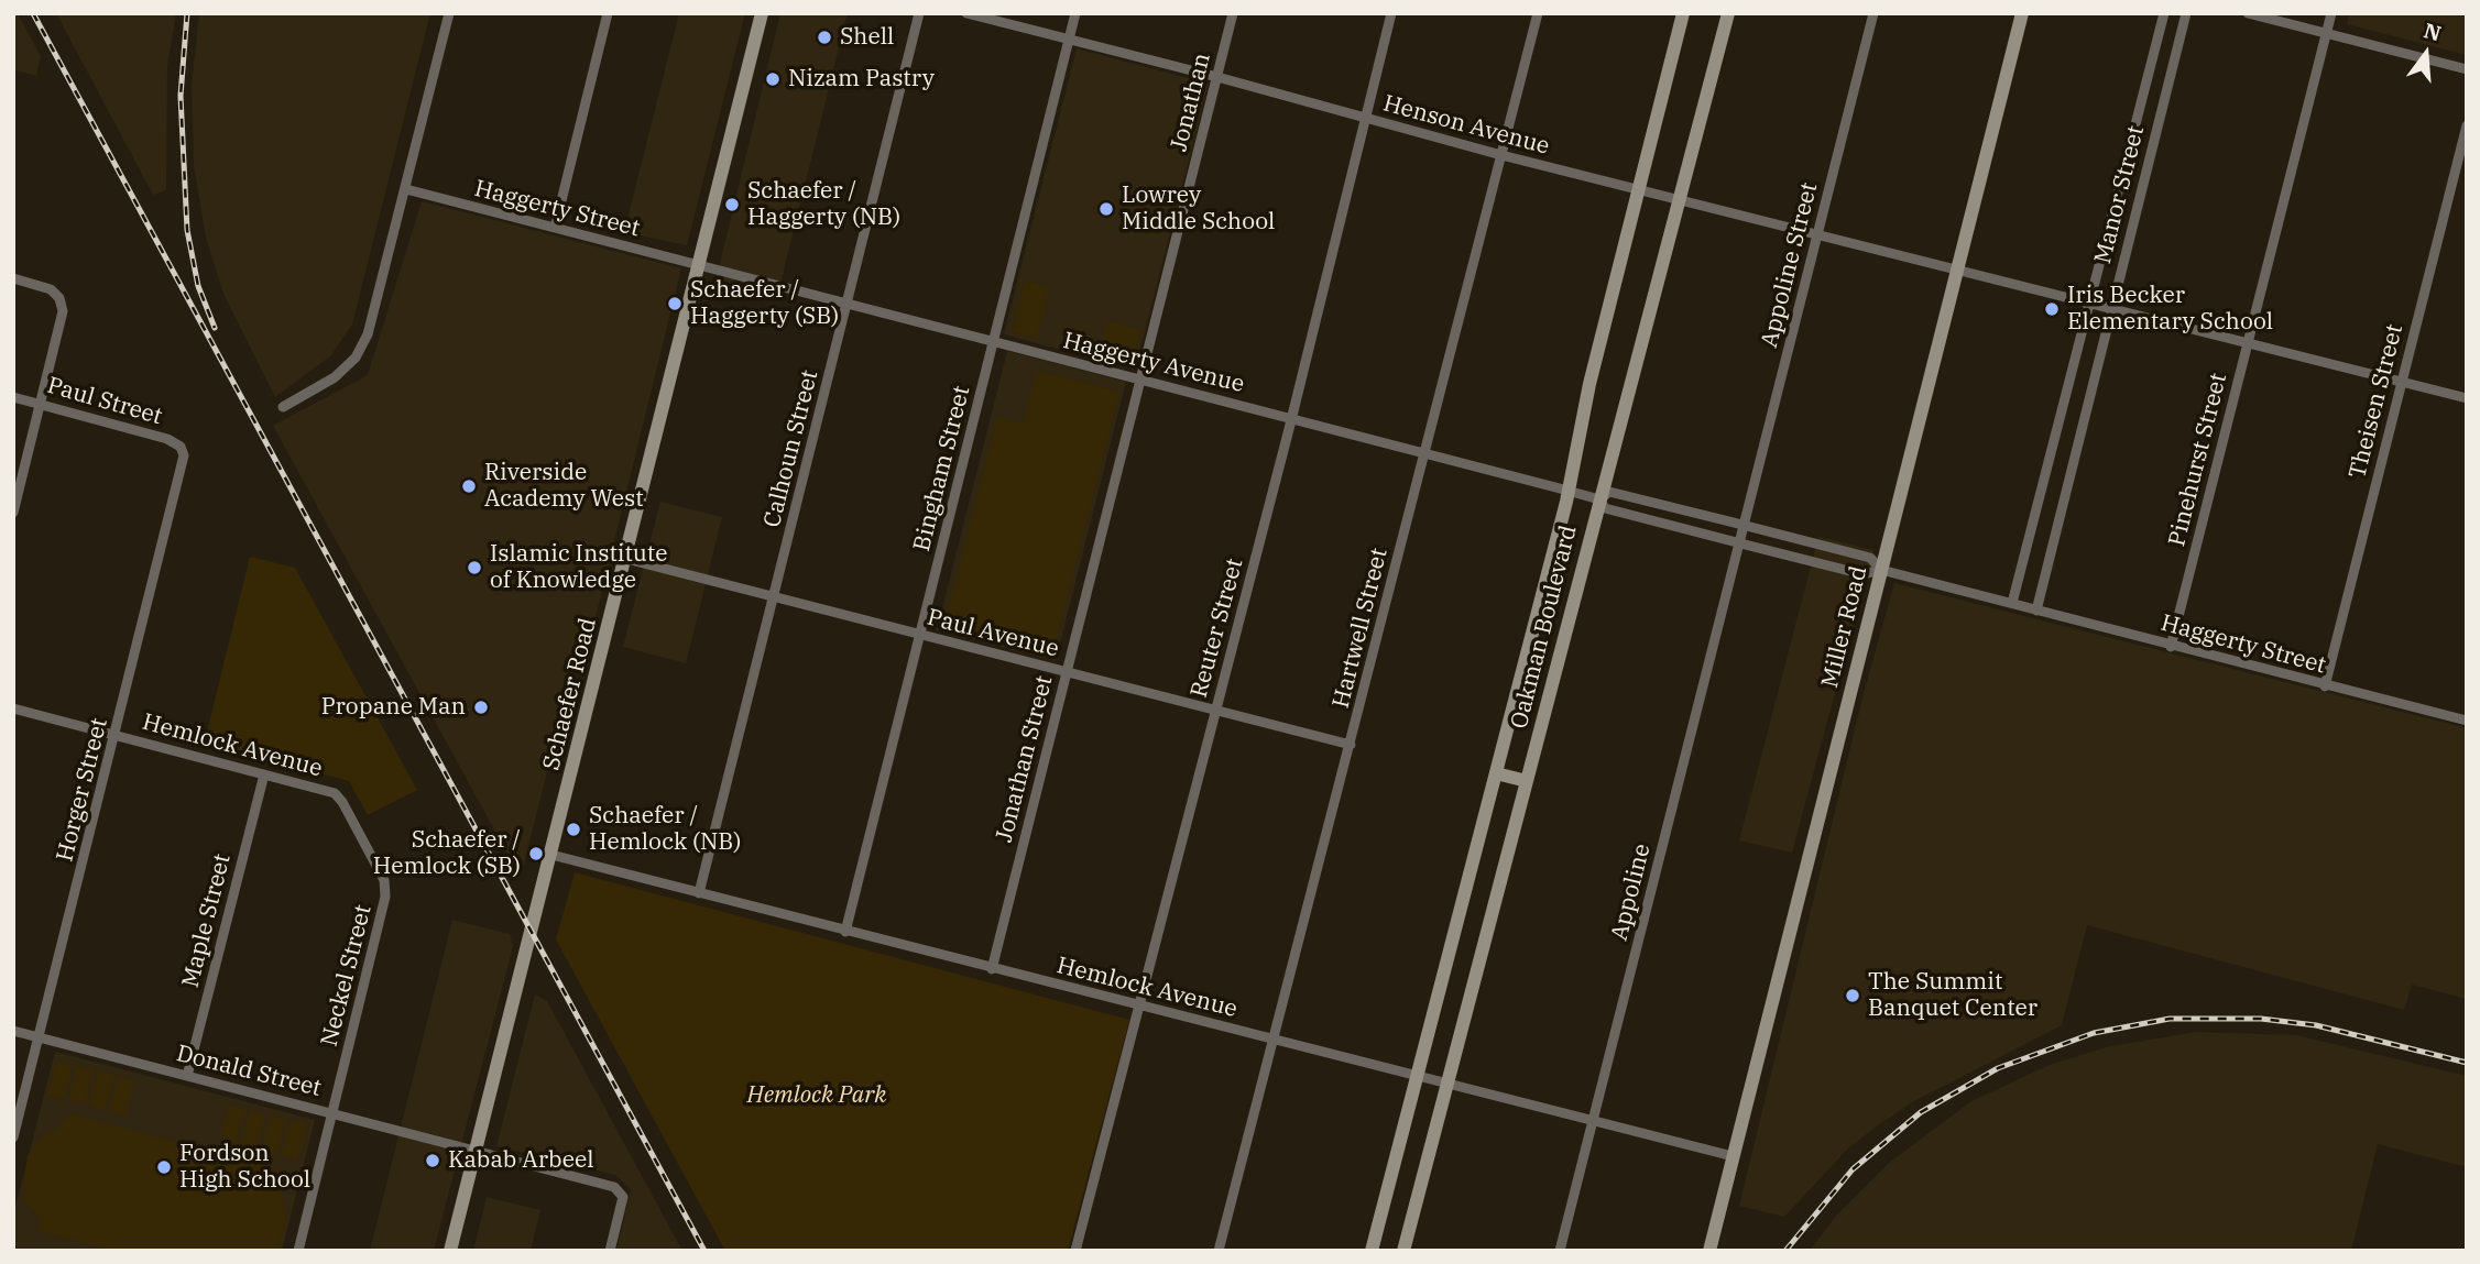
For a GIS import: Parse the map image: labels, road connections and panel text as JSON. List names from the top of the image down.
{
  "streets": {
    "street": [
      "Jonathan",
      "Henson Avenue",
      "Manor Street",
      "Haggerty Street",
      "Appoline Street",
      "Haggerty Avenue",
      "Paul Street",
      "Theisen Street",
      "Calhoun Street",
      "Pinehurst Street",
      "Bingham Street",
      "Oakman Boulevard",
      "Miller Road",
      "Reuter Street",
      "Hartwell Street",
      "Paul Avenue",
      "Schaefer Road",
      "Hemlock Avenue",
      "Jonathan Street",
      "Horger Street",
      "Appoline",
      "Maple Street",
      "Neckel Street",
      "Donald Street"
    ]
  },
  "crossings": [
    ["Jonathan", "Henson Avenue"],
    ["Jonathan", "Haggerty Avenue"],
    ["Jonathan", "Jonathan Street"],
    ["Henson Avenue", "Manor Street"],
    ["Henson Avenue", "Appoline Street"],
    ["Henson Avenue", "Bingham Street"],
    ["Henson Avenue", "Oakman Boulevard"],
    ["Henson Avenue", "Miller Road"],
    ["Henson Avenue", "Reuter Street"],
    ["Henson Avenue", "Hartwell Street"],
    ["Manor Street", "Haggerty Street"],
    ["Manor Street", "Haggerty Avenue"],
    ["Haggerty Street", "Haggerty Avenue"],
    ["Haggerty Street", "Theisen Street"],
    ["Haggerty Street", "Pinehurst Street"],
    ["Haggerty Street", "Schaefer Road"],
    ["Appoline Street", "Haggerty Avenue"],
    ["Appoline Street", "Appoline"],
    ["Haggerty Avenue", "Calhoun Street"],
    ["Haggerty Avenue", "Bingham Street"],
    ["Haggerty Avenue", "Oakman Boulevard"],
    ["Haggerty Avenue", "Miller Road"],
    ["Haggerty Avenue", "Reuter Street"],
    ["Haggerty Avenue", "Hartwell Street"],
    ["Haggerty Avenue", "Schaefer Road"],
    ["Haggerty Avenue", "Jonathan Street"],
    ["Haggerty Avenue", "Appoline"],
    ["Paul Street", "Horger Street"],
    ["Calhoun Street", "Paul Avenue"],
    ["Calhoun Street", "Hemlock Avenue"],
    ["Bingham Street", "Paul Avenue"],
    ["Bingham Street", "Hemlock Avenue"],
    ["Oakman Boulevard", "Hemlock Avenue"],
    ["Miller Road", "Hemlock Avenue"],
    ["Reuter Street", "Paul Avenue"],
    ["Reuter Street", "Hemlock Avenue"],
    ["Hartwell Street", "Paul Avenue"],
    ["Hartwell Street", "Hemlock Avenue"],
    ["Paul Avenue", "Schaefer Road"],
    ["Paul Avenue", "Jonathan Street"],
    ["Schaefer Road", "Hemlock Avenue"],
    ["Schaefer Road", "Donald Street"],
    ["Hemlock Avenue", "Jonathan Street"],
    ["Hemlock Avenue", "Horger Street"],
    ["Hemlock Avenue", "Appoline"],
    ["Hemlock Avenue", "Maple Street"],
    ["Hemlock Avenue", "Neckel Street"],
    ["Horger Street", "Donald Street"],
    ["Maple Street", "Donald Street"],
    ["Neckel Street", "Donald Street"]
  ],
  "parks": ["Hemlock Park"],
  "places": [
    "Shell",
    "Nizam Pastry",
    "Schaefer / Haggerty (NB)",
    "Lowrey Middle School",
    "Schaefer / Haggerty (SB)",
    "Iris Becker Elementary School",
    "Riverside Academy West",
    "Islamic Institute of Knowledge",
    "Propane Man",
    "Schaefer / Hemlock (NB)",
    "Schaefer / Hemlock (SB)",
    "The Summit Banquet Center",
    "Kabab Arbeel",
    "Fordson High School"
  ],
  "north": "top"
}
